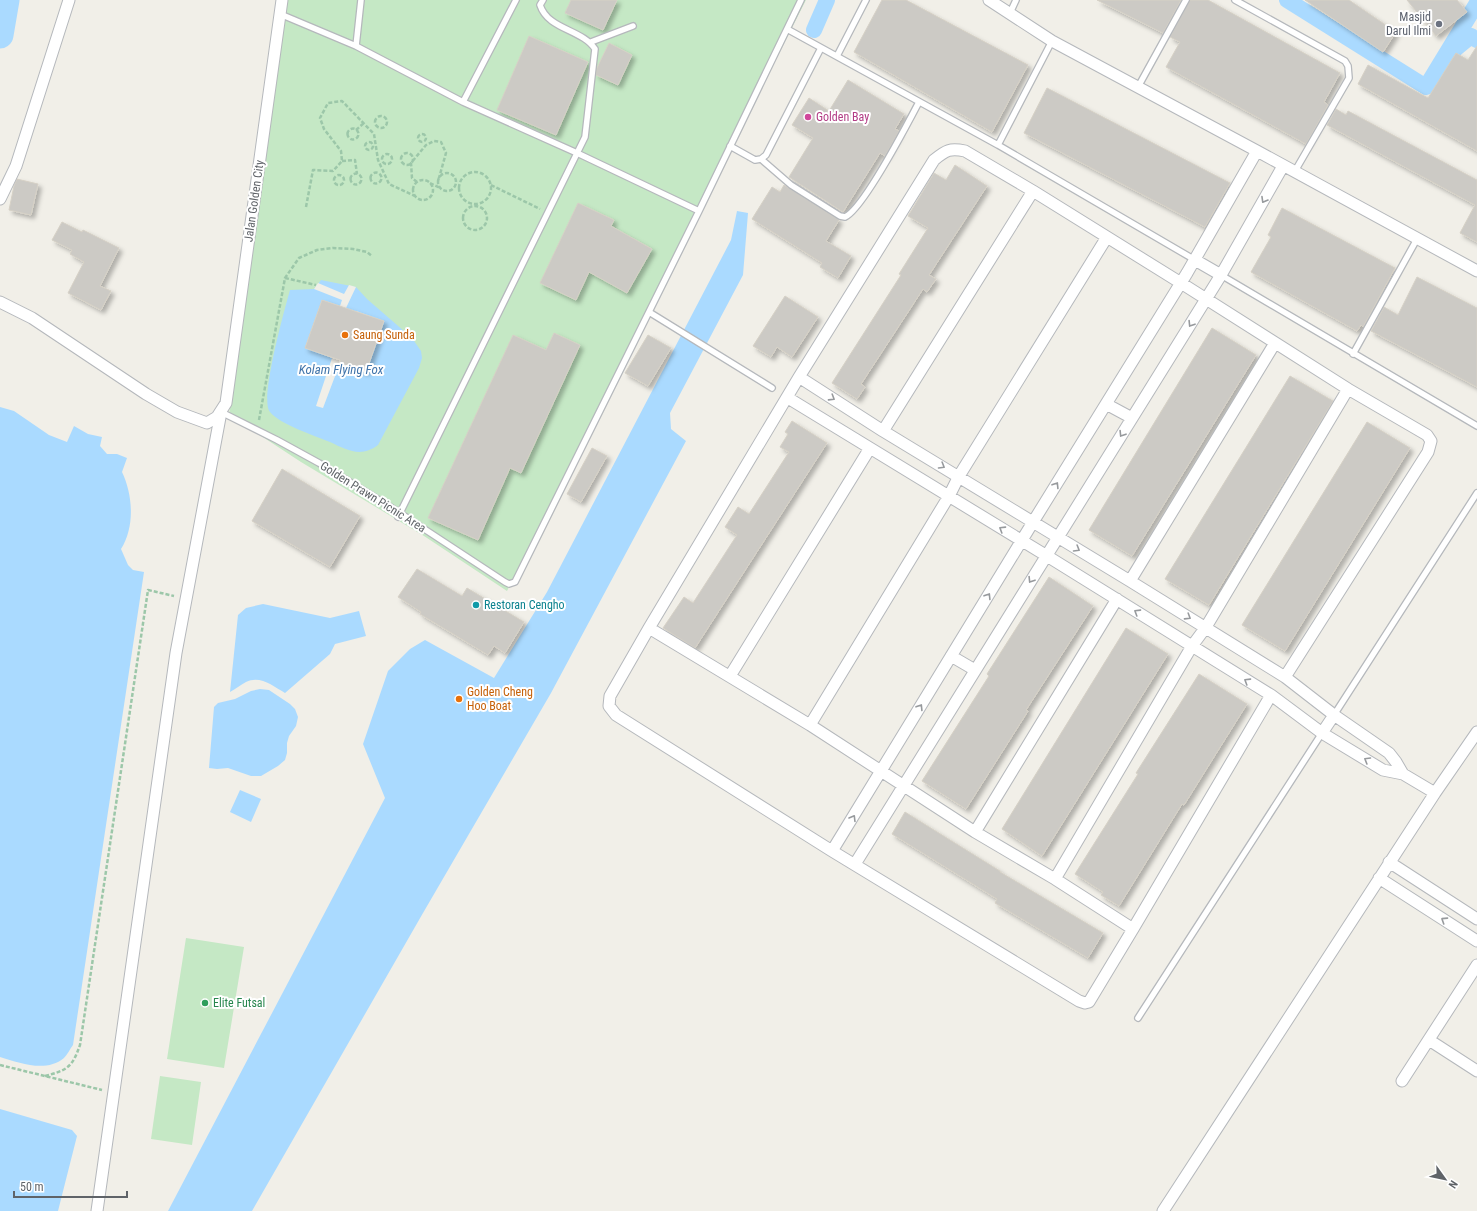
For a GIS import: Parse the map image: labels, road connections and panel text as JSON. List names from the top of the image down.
{
  "streets": {
    "street": ["Jalan Golden City"],
    "lane": ["Golden Prawn Picnic Area"]
  },
  "crossings": [
    ["Jalan Golden City", "Golden Prawn Picnic Area"]
  ],
  "water": ["Kolam Flying Fox"],
  "places": [
    "Masjid Darul Ilmi",
    "Golden Bay",
    "Saung Sunda",
    "Restoran Cengho",
    "Golden Cheng Hoo Boat",
    "Elite Futsal"
  ],
  "scale_bar": "50 m",
  "north": "bottom right"
}
